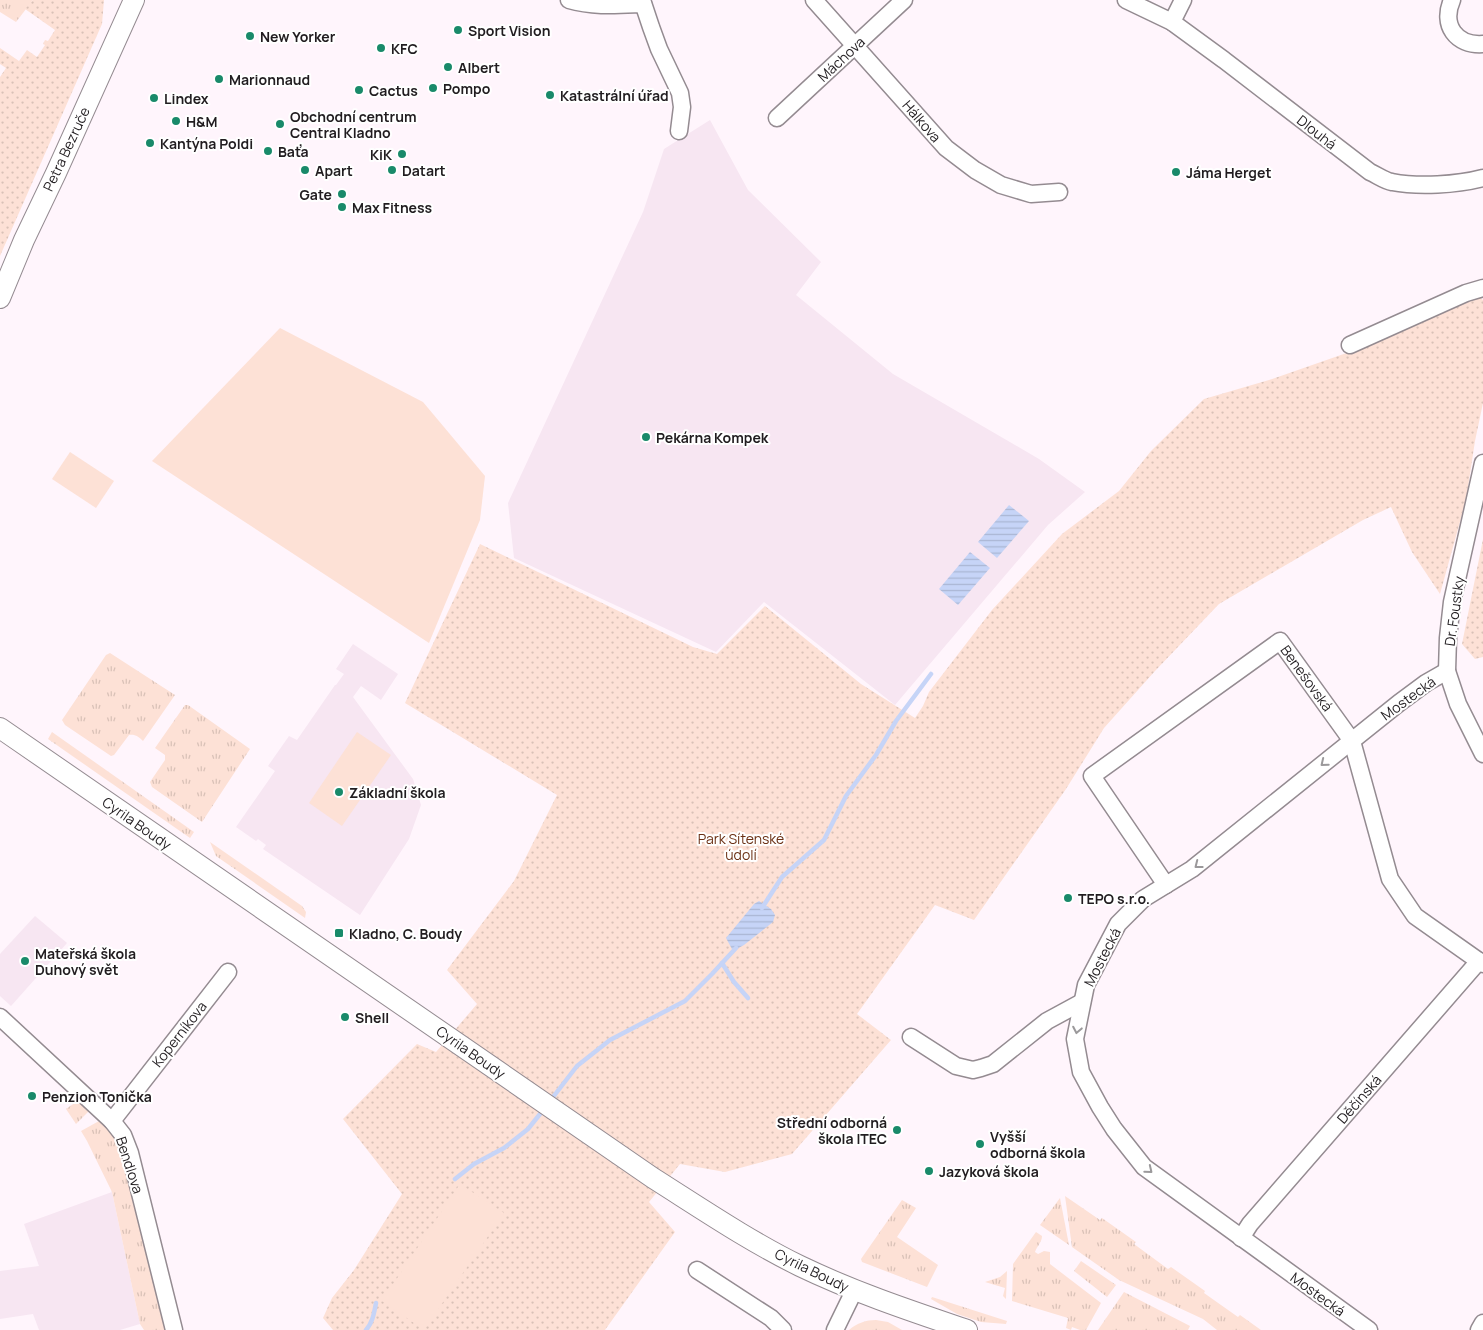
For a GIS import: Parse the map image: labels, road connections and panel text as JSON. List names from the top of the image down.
{
  "streets": {
    "street": [
      "Máchova",
      "Hálkova",
      "Dlouhá",
      "Petra Bezruče",
      "Dr. Foustky",
      "Benešovská",
      "Mostecká",
      "Cyrila Boudy",
      "Koperníkova",
      "Děčínská",
      "Bendlova"
    ]
  },
  "crossings": [
    ["Máchova", "Hálkova"],
    ["Dr. Foustky", "Mostecká"],
    ["Benešovská", "Mostecká"],
    ["Benešovská", "Děčínská"],
    ["Mostecká", "Děčínská"],
    ["Koperníkova", "Bendlova"]
  ],
  "parks": ["Park Sítenské údolí"],
  "places": {
    "other": [
      "Sport Vision",
      "New Yorker",
      "KFC",
      "Albert",
      "Marionnaud",
      "Pompo",
      "Cactus",
      "Katastrální úřad",
      "Lindex",
      "H&M",
      "Obchodní centrum Central Kladno",
      "Kantýna Poldi",
      "Baťa",
      "KiK",
      "Apart",
      "Datart",
      "Jáma Herget",
      "Gate",
      "Max Fitness",
      "Pekárna Kompek",
      "Základní škola",
      "TEPO s.r.o.",
      "Mateřská škola Duhový svět",
      "Shell",
      "Penzion Tonička",
      "Střední odborná škola ITEC",
      "Vyšší odborná škola",
      "Jazyková škola"
    ],
    "transit": ["Kladno, C. Boudy"]
  }
}
